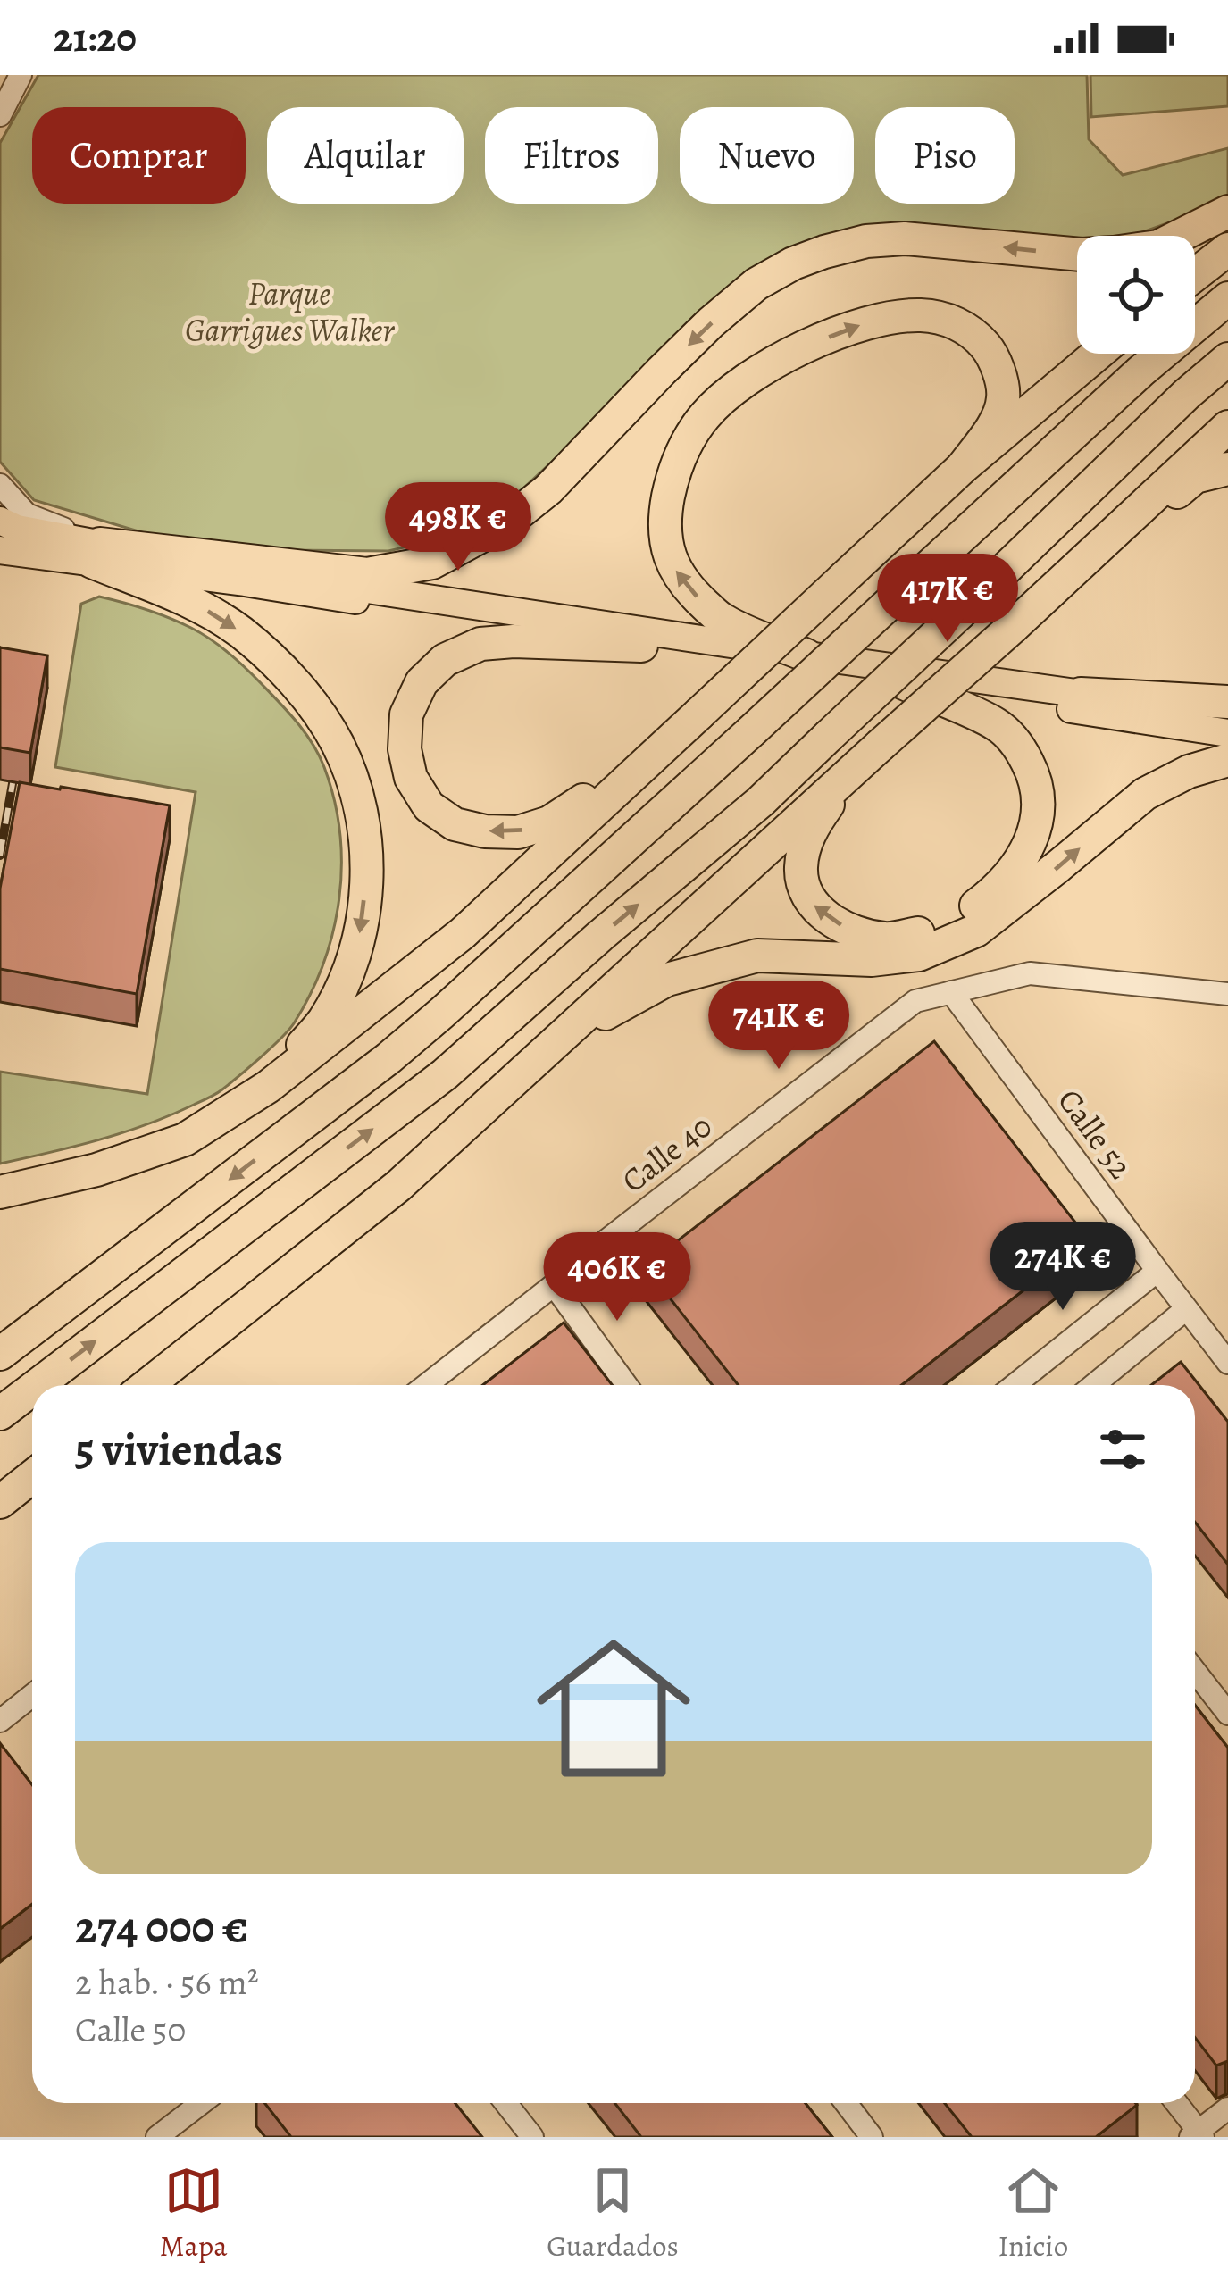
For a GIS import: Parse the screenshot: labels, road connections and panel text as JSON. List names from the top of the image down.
{
  "streets": {
    "street": ["Calle 52", "Calle 40"]
  },
  "crossings": [
    ["Calle 52", "Calle 40"]
  ],
  "parks": ["Parque Garrigues Walker"],
  "page": {
    "status": "21:20",
    "chip": [
      "Comprar",
      "Alquilar",
      "Filtros",
      "Nuevo",
      "Piso"
    ],
    "price": [
      "498K €",
      "417K €",
      "741K €",
      "274K €",
      "406K €"
    ],
    "heading": "5 viviendas",
    "list": [
      {
        "name": "274 000 €",
        "note": "2 hab. · 56 m² · Calle 50"
      }
    ],
    "tabs": ["Mapa", "Guardados", "Inicio"]
  }
}
